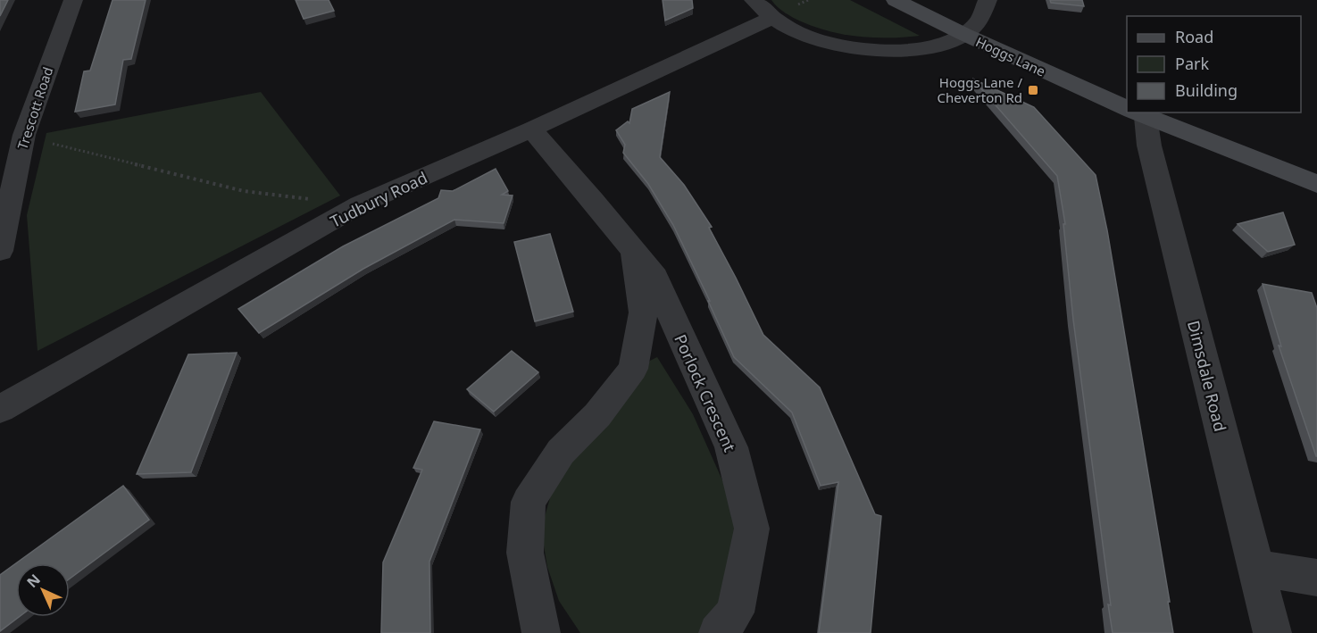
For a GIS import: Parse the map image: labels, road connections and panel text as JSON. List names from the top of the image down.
{
  "streets": {
    "street": [
      "Hoggs Lane",
      "Trescott Road",
      "Tudbury Road",
      "Dimsdale Road",
      "Porlock Crescent"
    ]
  },
  "crossings": [
    ["Hoggs Lane", "Tudbury Road"],
    ["Hoggs Lane", "Dimsdale Road"],
    ["Tudbury Road", "Porlock Crescent"]
  ],
  "places": {
    "transit": ["Hoggs Lane / Cheverton Rd"]
  },
  "legend": ["Road", "Park", "Building"],
  "north": "top left"
}
